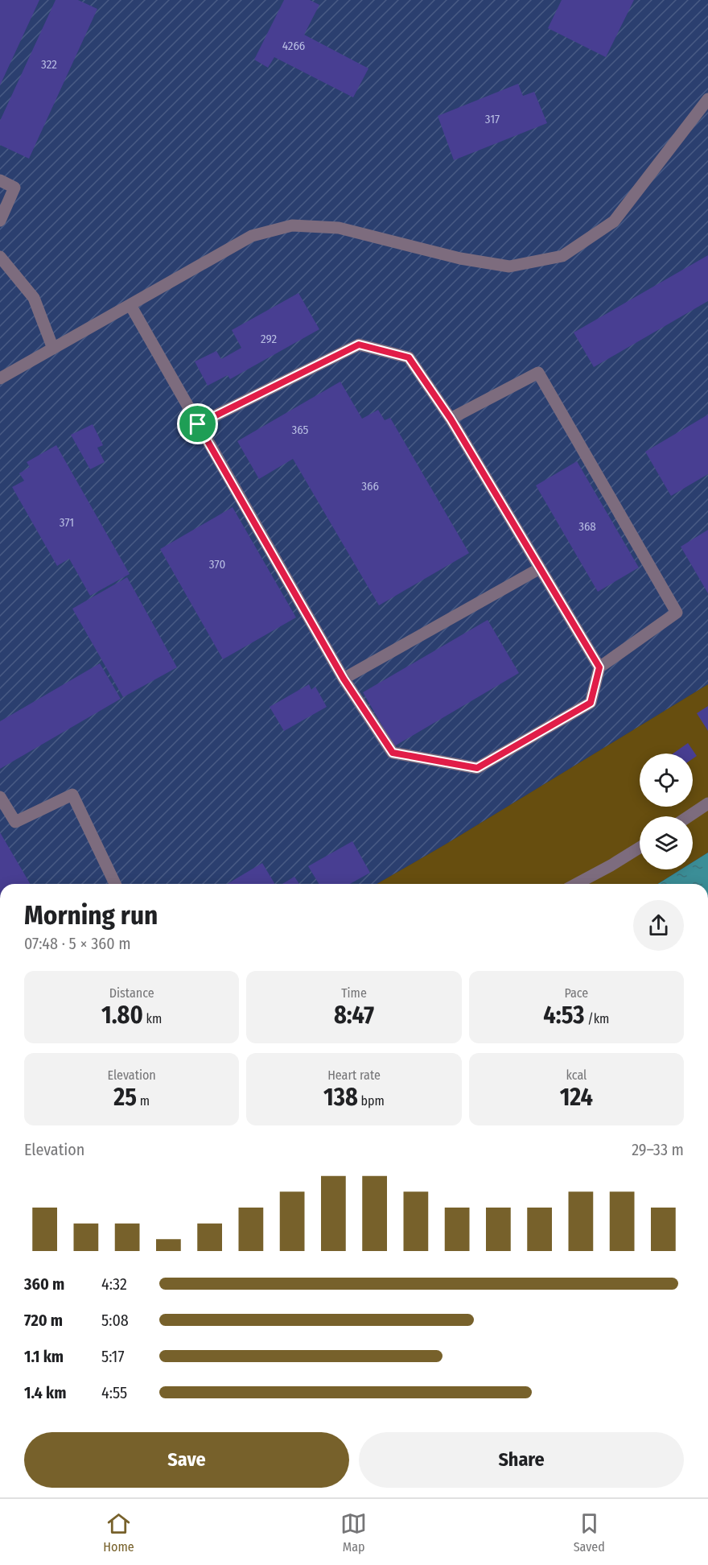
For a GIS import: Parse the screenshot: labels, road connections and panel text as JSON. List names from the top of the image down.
{
  "house_numbers": [
    "4266",
    "322",
    "317",
    "292",
    "365",
    "366",
    "371",
    "368",
    "370"
  ],
  "page": {
    "heading": ["Morning run", "07:48 · 5 × 360 m"],
    "stats": [
      ["Distance", "1.80 km"],
      ["Time", "8:47"],
      ["Pace", "4:53 /km"],
      ["Elevation", "25 m"],
      ["Heart rate", "138 bpm"],
      ["kcal", "124"]
    ],
    "chart": ["Elevation", "29–33 m"],
    "list": [
      {
        "name": "360 m",
        "note": "4:32"
      },
      {
        "name": "720 m",
        "note": "5:08"
      },
      {
        "name": "1.1 km",
        "note": "5:17"
      },
      {
        "name": "1.4 km",
        "note": "4:55"
      }
    ],
    "buttons": ["Save", "Share"],
    "tabs": ["Home", "Map", "Saved"]
  }
}
